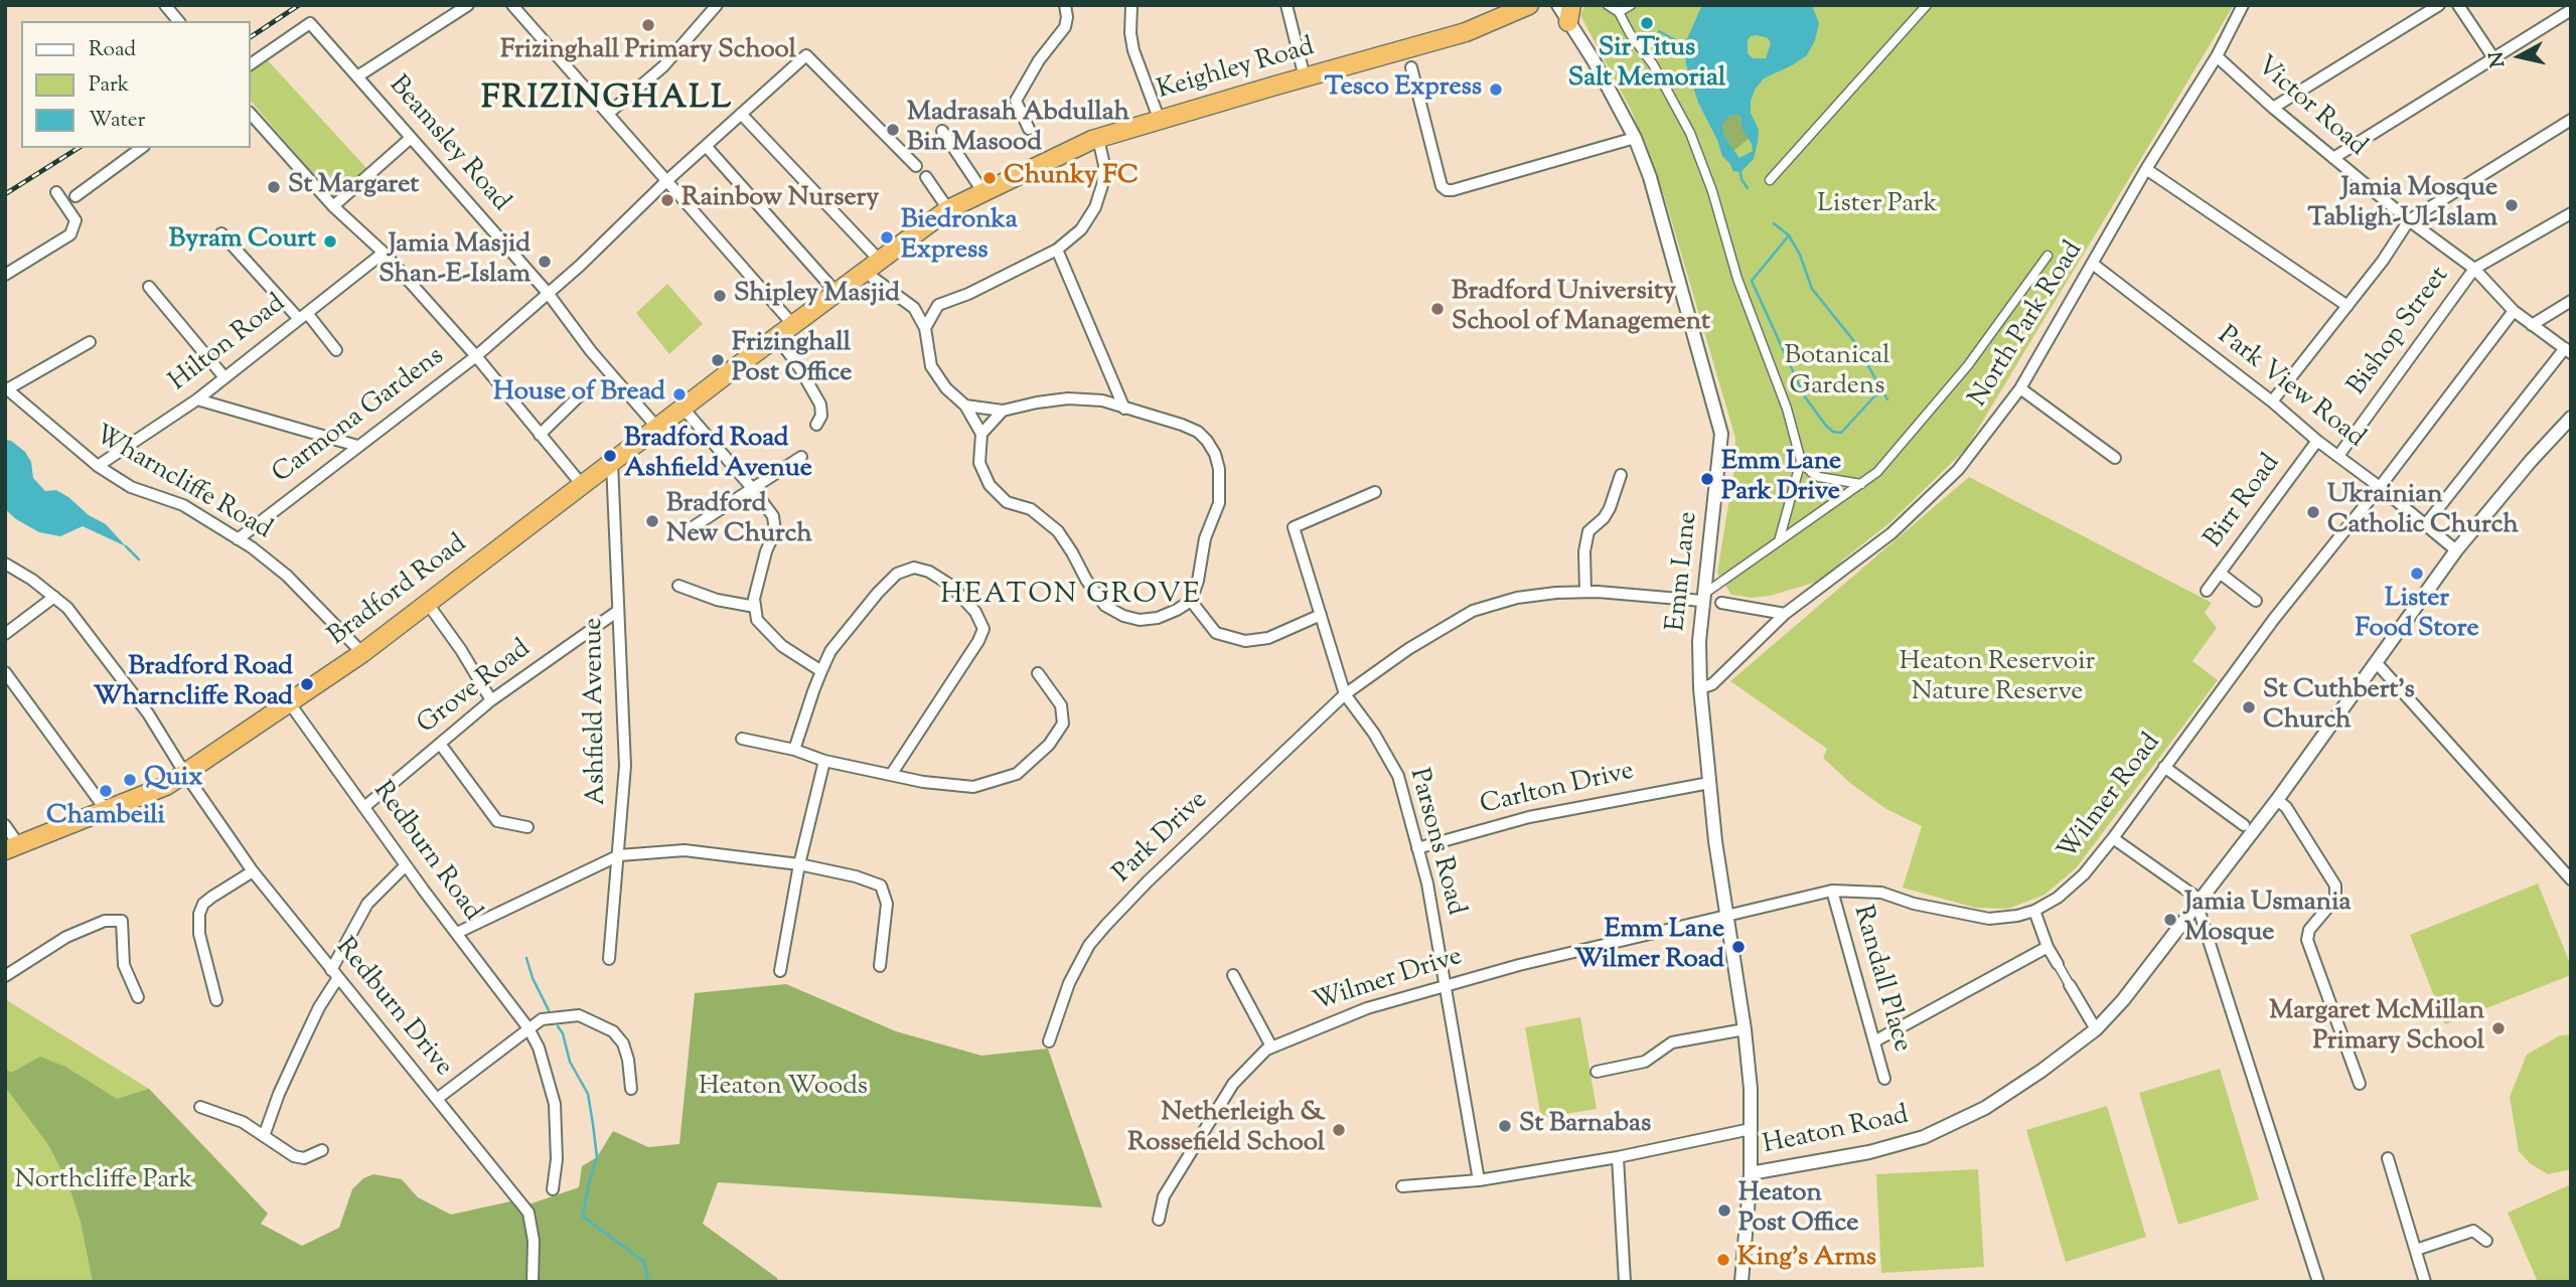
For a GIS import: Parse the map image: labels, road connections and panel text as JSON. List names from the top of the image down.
{
  "streets": {
    "highway": ["Keighley Road", "Bradford Road"],
    "street": [
      "Victor Road",
      "Beamsley Road",
      "North Park Road",
      "Bishop Street",
      "Hilton Road",
      "Park View Road",
      "Carmona Gardens",
      "Wharncliffe Road",
      "Birr Road",
      "Emm Lane",
      "Grove Road",
      "Ashfield Avenue",
      "Carlton Drive",
      "Wilmer Road",
      "Park Drive",
      "Parsons Road",
      "Redburn Road",
      "Randall Place",
      "Wilmer Drive",
      "Redburn Drive",
      "Heaton Road"
    ]
  },
  "crossings": [
    ["Keighley Road", "Bradford Road"],
    ["Victor Road", "North Park Road"],
    ["Victor Road", "Bishop Street"],
    ["Victor Road", "Wilmer Road"],
    ["Beamsley Road", "Carmona Gardens"],
    ["Beamsley Road", "Bradford Road"],
    ["North Park Road", "Park View Road"],
    ["Bishop Street", "Park View Road"],
    ["Hilton Road", "Wharncliffe Road"],
    ["Park View Road", "Birr Road"],
    ["Park View Road", "Wilmer Road"],
    ["Park View Road", "Heaton Road"],
    ["Carmona Gardens", "Wharncliffe Road"],
    ["Wharncliffe Road", "Bradford Road"],
    ["Emm Lane", "Carlton Drive"],
    ["Emm Lane", "Wilmer Road"],
    ["Emm Lane", "Park Drive"],
    ["Emm Lane", "Wilmer Drive"],
    ["Emm Lane", "Heaton Road"],
    ["Bradford Road", "Ashfield Avenue"],
    ["Bradford Road", "Redburn Road"],
    ["Bradford Road", "Redburn Drive"],
    ["Grove Road", "Ashfield Avenue"],
    ["Grove Road", "Redburn Road"],
    ["Carlton Drive", "Parsons Road"],
    ["Wilmer Road", "Randall Place"],
    ["Wilmer Road", "Wilmer Drive"],
    ["Park Drive", "Parsons Road"],
    ["Parsons Road", "Wilmer Drive"]
  ],
  "districts": ["FRIZINGHALL", "HEATON GROVE"],
  "parks": [
    "Lister Park",
    "Botanical Gardens",
    "Heaton Reservoir Nature Reserve",
    "Heaton Woods",
    "Northcliffe Park"
  ],
  "places": [
    "Sir Titus Salt Memorial",
    "Frizinghall Primary School",
    "Tesco Express",
    "Madrasah Abdullah Bin Masood",
    "Chunky FC",
    "St Margaret",
    "Rainbow Nursery",
    "Jamia Mosque Tabligh-Ul-Islam",
    "Biedronka Express",
    "Byram Court",
    "Jamia Masjid Shan-E-Islam",
    "Shipley Masjid",
    "Bradford University School of Management",
    "Frizinghall Post Office",
    "House of Bread",
    "Bradford Road Ashfield Avenue",
    "Emm Lane Park Drive",
    "Ukrainian Catholic Church",
    "Bradford New Church",
    "Lister Food Store",
    "Bradford Road Wharncliffe Road",
    "St Cuthbert's Church",
    "Quix",
    "Chambeili",
    "Jamia Usmania Mosque",
    "Emm Lane Wilmer Road",
    "Margaret McMillan Primary School",
    "St Barnabas",
    "Netherleigh & Rossefield School",
    "Heaton Post Office",
    "King's Arms"
  ],
  "legend": ["Road", "Park", "Water"],
  "north": "left"
}
